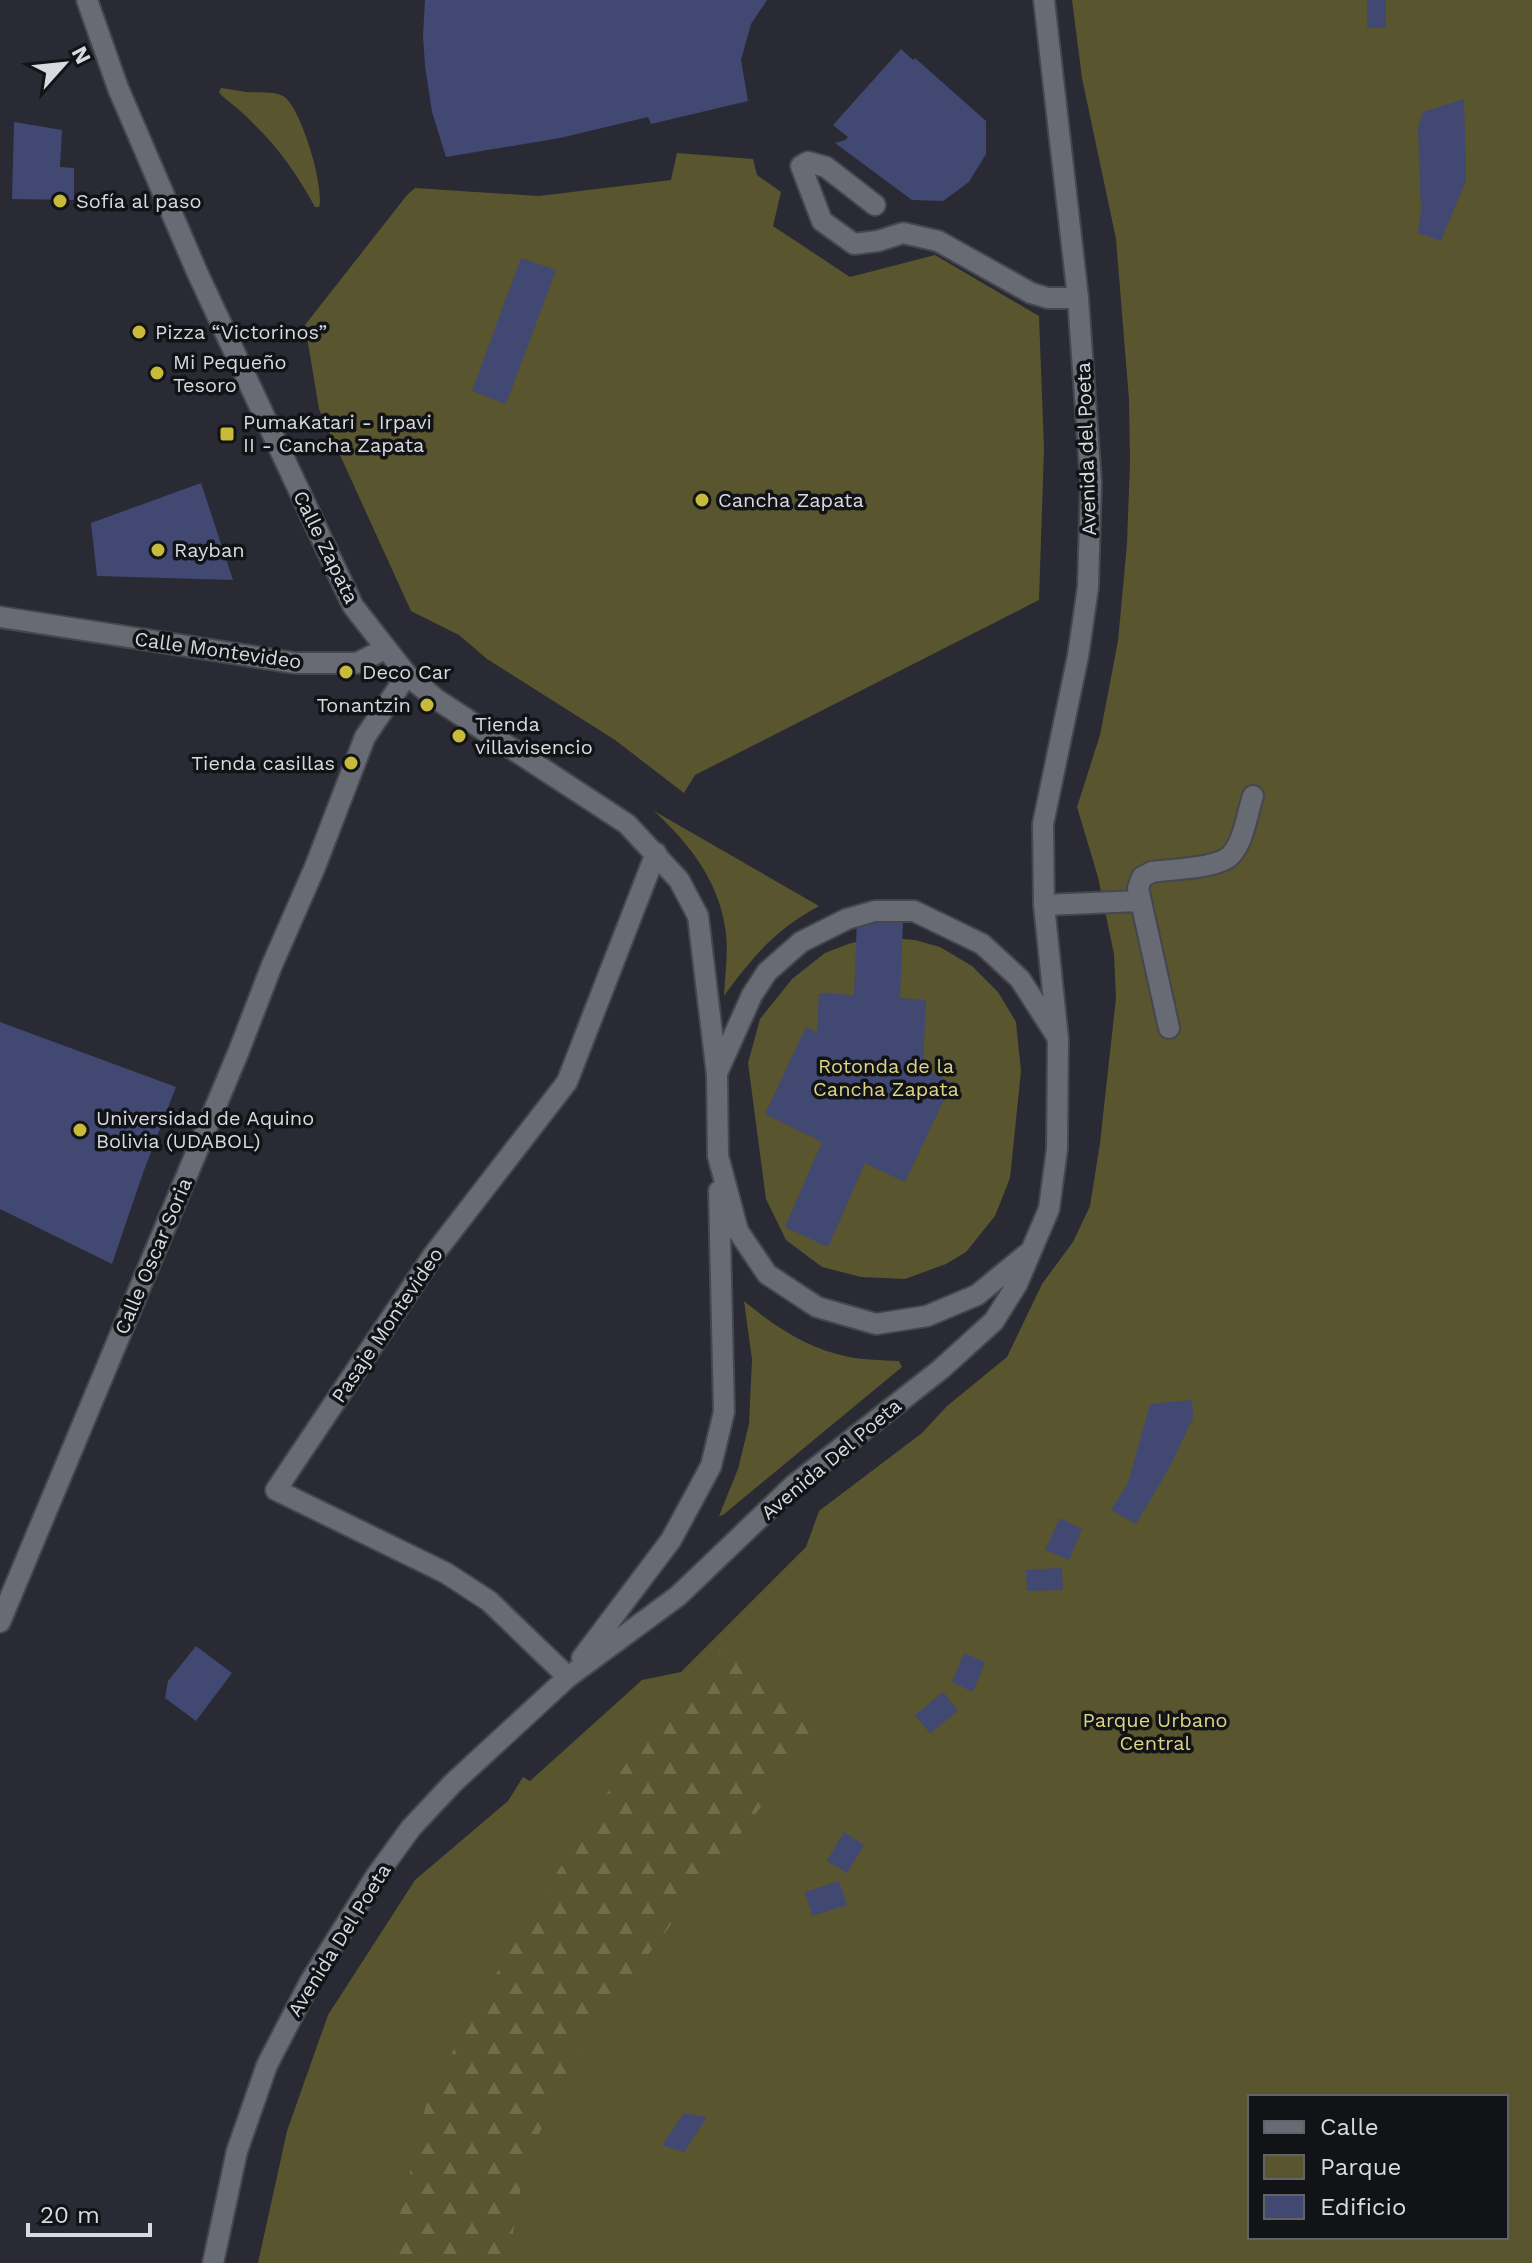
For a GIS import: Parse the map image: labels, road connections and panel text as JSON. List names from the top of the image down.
{
  "streets": {
    "main road": [
      "Avenida del Poeta",
      "Calle Zapata",
      "Calle Montevideo",
      "Calle Oscar Soria",
      "Pasaje Montevideo",
      "Avenida Del Poeta"
    ]
  },
  "crossings": [
    ["Avenida del Poeta", "Avenida Del Poeta"],
    ["Calle Zapata", "Calle Montevideo"],
    ["Pasaje Montevideo", "Avenida Del Poeta"]
  ],
  "parks": ["Rotonda de la Cancha Zapata", "Parque Urbano Central"],
  "places": {
    "other": [
      "Sofía al paso",
      "Pizza “Victorinos”",
      "Mi Pequeño Tesoro",
      "Cancha Zapata",
      "Rayban",
      "Deco Car",
      "Tonantzin",
      "Tienda villavisencio",
      "Tienda casillas",
      "Universidad de Aquino Bolivia (UDABOL)"
    ],
    "transit": ["PumaKatari - Irpavi II - Cancha Zapata"]
  },
  "legend": ["Calle", "Parque", "Edificio"],
  "scale_bar": "20 m",
  "north": "top right"
}
